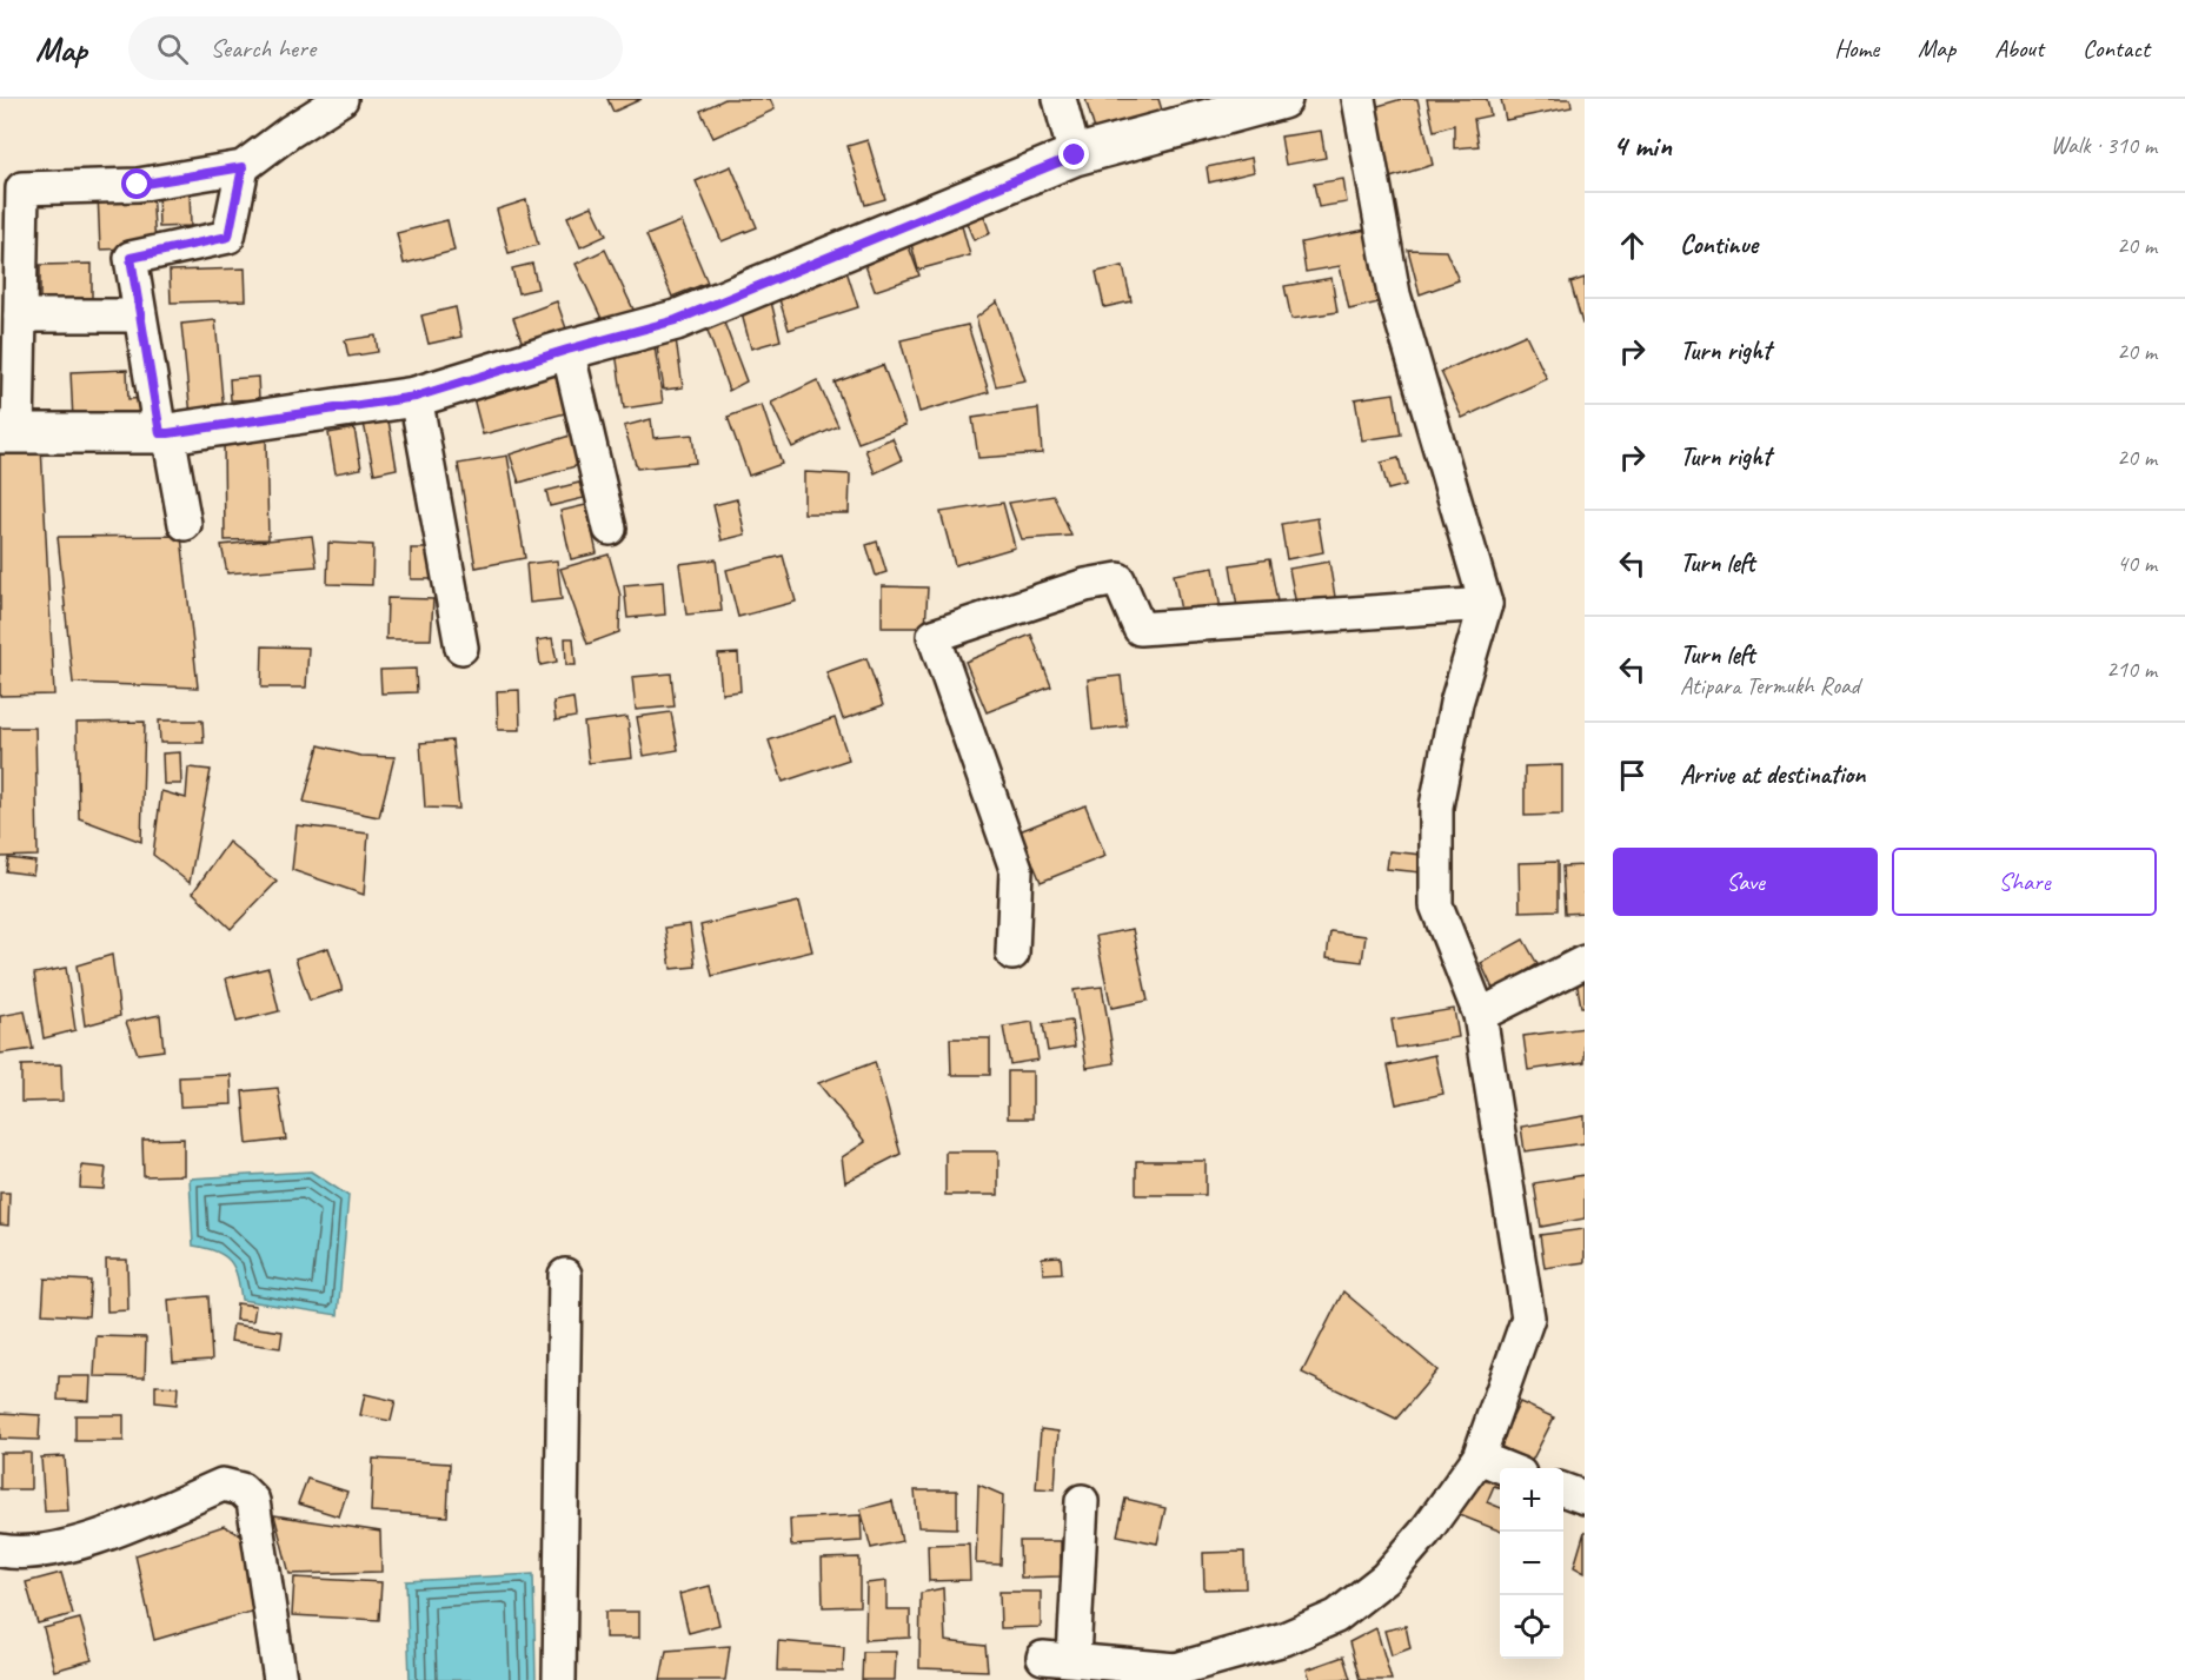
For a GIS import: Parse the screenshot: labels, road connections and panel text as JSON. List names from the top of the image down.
{
  "page": {
    "header": "Map",
    "search": "Search here",
    "nav": [
      "Home",
      "Map",
      "About",
      "Contact"
    ],
    "heading": ["4 min", "Walk · 310 m"],
    "list": [
      ["Continue", "20 m"],
      ["Turn right", "20 m"],
      ["Turn right", "20 m"],
      ["Turn left", "40 m"],
      ["Turn left", "Atipara Termukh Road", "210 m"],
      "Arrive at destination"
    ],
    "buttons": ["Save", "Share"],
    "map_buttons": ["+", "−"]
  }
}
